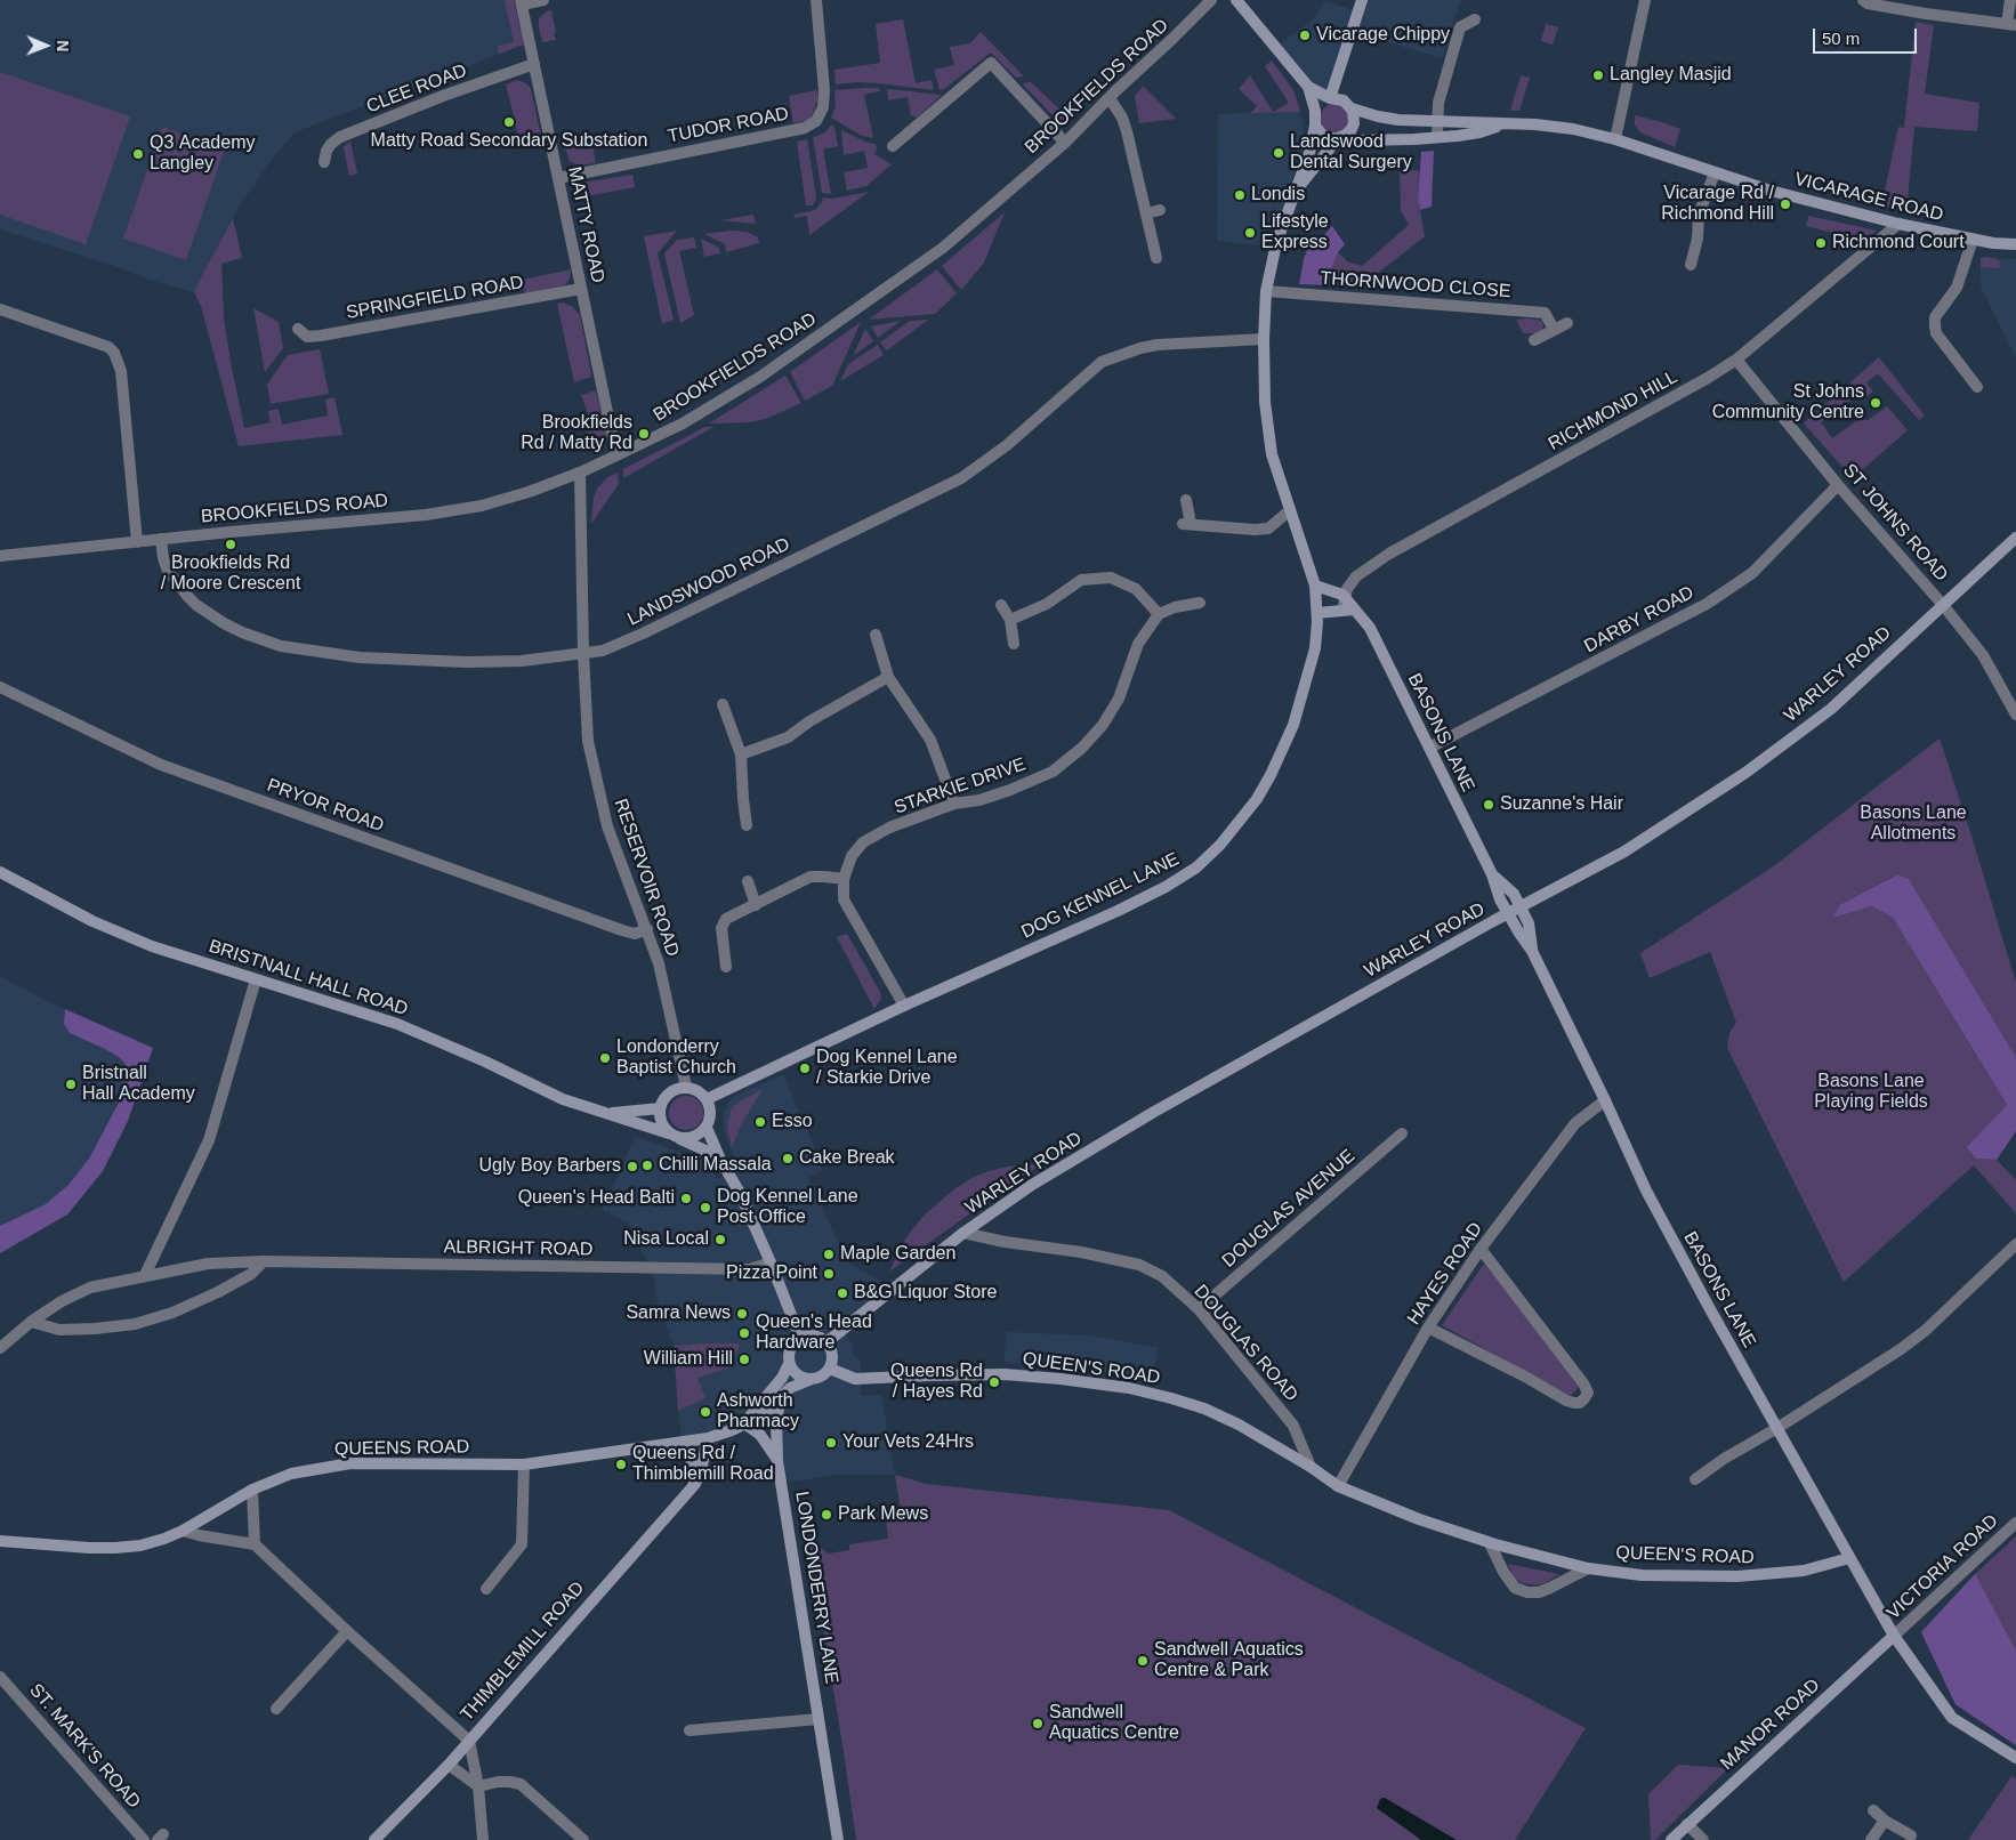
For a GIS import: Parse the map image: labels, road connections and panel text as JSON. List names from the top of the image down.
{
  "streets": {
    "street": [
      "BROOKFIELDS ROAD",
      "CLEE ROAD",
      "TUDOR ROAD",
      "VICARAGE ROAD",
      "MATTY ROAD",
      "THORNWOOD CLOSE",
      "SPRINGFIELD ROAD",
      "RICHMOND HILL",
      "ST JOHNS ROAD",
      "LANDSWOOD ROAD",
      "DARBY ROAD",
      "WARLEY ROAD",
      "BASONS LANE",
      "STARKIE DRIVE",
      "PRYOR ROAD",
      "RESERVOIR ROAD",
      "DOG KENNEL LANE",
      "BRISTNALL HALL ROAD",
      "DOUGLAS AVENUE",
      "ALBRIGHT ROAD",
      "HAYES ROAD",
      "DOUGLAS ROAD",
      "QUEEN'S ROAD",
      "QUEENS ROAD",
      "VICTORIA ROAD",
      "LONDONDERRY LANE",
      "THIMBLEMILL ROAD",
      "MANOR ROAD",
      "ST. MARK'S ROAD"
    ]
  },
  "crossings": [
    ["BROOKFIELDS ROAD", "MATTY ROAD"],
    ["BROOKFIELDS ROAD", "LANDSWOOD ROAD"],
    ["BROOKFIELDS ROAD", "RESERVOIR ROAD"],
    ["CLEE ROAD", "MATTY ROAD"],
    ["TUDOR ROAD", "MATTY ROAD"],
    ["VICARAGE ROAD", "RICHMOND HILL"],
    ["VICARAGE ROAD", "DOG KENNEL LANE"],
    ["MATTY ROAD", "SPRINGFIELD ROAD"],
    ["THORNWOOD CLOSE", "DOG KENNEL LANE"],
    ["RICHMOND HILL", "ST JOHNS ROAD"],
    ["RICHMOND HILL", "BASONS LANE"],
    ["ST JOHNS ROAD", "DARBY ROAD"],
    ["ST JOHNS ROAD", "WARLEY ROAD"],
    ["LANDSWOOD ROAD", "RESERVOIR ROAD"],
    ["LANDSWOOD ROAD", "DOG KENNEL LANE"],
    ["DARBY ROAD", "BASONS LANE"],
    ["WARLEY ROAD", "BASONS LANE"],
    ["WARLEY ROAD", "DOUGLAS ROAD"],
    ["WARLEY ROAD", "QUEEN'S ROAD"],
    ["BASONS LANE", "DOG KENNEL LANE"],
    ["BASONS LANE", "HAYES ROAD"],
    ["BASONS LANE", "QUEEN'S ROAD"],
    ["BASONS LANE", "VICTORIA ROAD"],
    ["BASONS LANE", "MANOR ROAD"],
    ["PRYOR ROAD", "RESERVOIR ROAD"],
    ["RESERVOIR ROAD", "DOG KENNEL LANE"],
    ["RESERVOIR ROAD", "BRISTNALL HALL ROAD"],
    ["DOG KENNEL LANE", "BRISTNALL HALL ROAD"],
    ["DOUGLAS AVENUE", "DOUGLAS ROAD"],
    ["HAYES ROAD", "QUEEN'S ROAD"],
    ["DOUGLAS ROAD", "QUEEN'S ROAD"],
    ["VICTORIA ROAD", "MANOR ROAD"]
  ],
  "parks": ["Basons Lane Allotments", "Basons Lane Playing Fields"],
  "places": [
    "Vicarage Chippy",
    "Langley Masjid",
    "Matty Road Secondary Substation",
    "Landswood Dental Surgery",
    "Q3 Academy Langley",
    "Londis",
    "Vicarage Rd / Richmond Hill",
    "Lifestyle Express",
    "Richmond Court",
    "St Johns Community Centre",
    "Brookfields Rd / Matty Rd",
    "Brookfields Rd / Moore Crescent",
    "Suzanne's Hair",
    "Londonderry Baptist Church",
    "Dog Kennel Lane / Starkie Drive",
    "Bristnall Hall Academy",
    "Esso",
    "Cake Break",
    "Chilli Massala",
    "Ugly Boy Barbers",
    "Queen's Head Balti",
    "Dog Kennel Lane Post Office",
    "Nisa Local",
    "Maple Garden",
    "Pizza Point",
    "B&G Liquor Store",
    "Samra News",
    "Queen's Head Hardware",
    "William Hill",
    "Queens Rd / Hayes Rd",
    "Ashworth Pharmacy",
    "Your Vets 24Hrs",
    "Queens Rd / Thimblemill Road",
    "Park Mews",
    "Sandwell Aquatics Centre & Park",
    "Sandwell Aquatics Centre"
  ],
  "scale_bar": "50 m",
  "north": "right"
}
